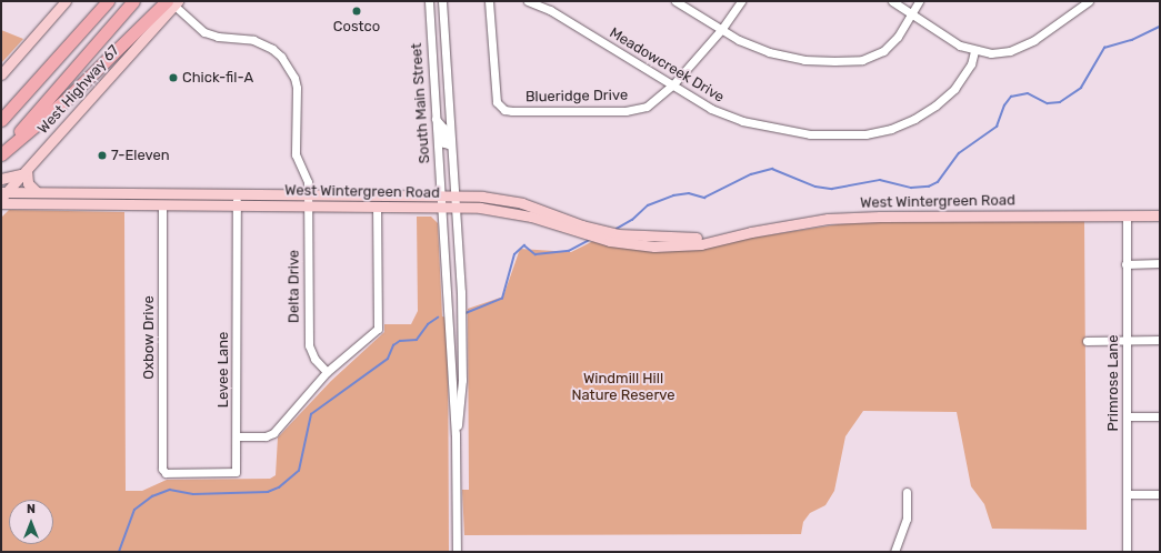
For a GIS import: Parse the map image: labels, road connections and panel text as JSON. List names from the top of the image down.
{
  "streets": {
    "main road": ["West Highway 67", "West Wintergreen Road"],
    "street": [
      "Meadowcreek Drive",
      "Blueridge Drive",
      "South Main Street",
      "Delta Drive",
      "Oxbow Drive",
      "Levee Lane",
      "Primrose Lane"
    ]
  },
  "crossings": [
    ["Meadowcreek Drive", "Blueridge Drive"],
    ["West Highway 67", "West Wintergreen Road"],
    ["West Highway 67", "Delta Drive"],
    ["South Main Street", "West Wintergreen Road"],
    ["West Wintergreen Road", "Delta Drive"],
    ["West Wintergreen Road", "Oxbow Drive"],
    ["West Wintergreen Road", "Levee Lane"],
    ["West Wintergreen Road", "Primrose Lane"],
    ["Oxbow Drive", "Levee Lane"]
  ],
  "parks": ["Windmill Hill Nature Reserve"],
  "places": ["Costco", "Chick-fil-A", "7-Eleven"],
  "north": "top"
}
